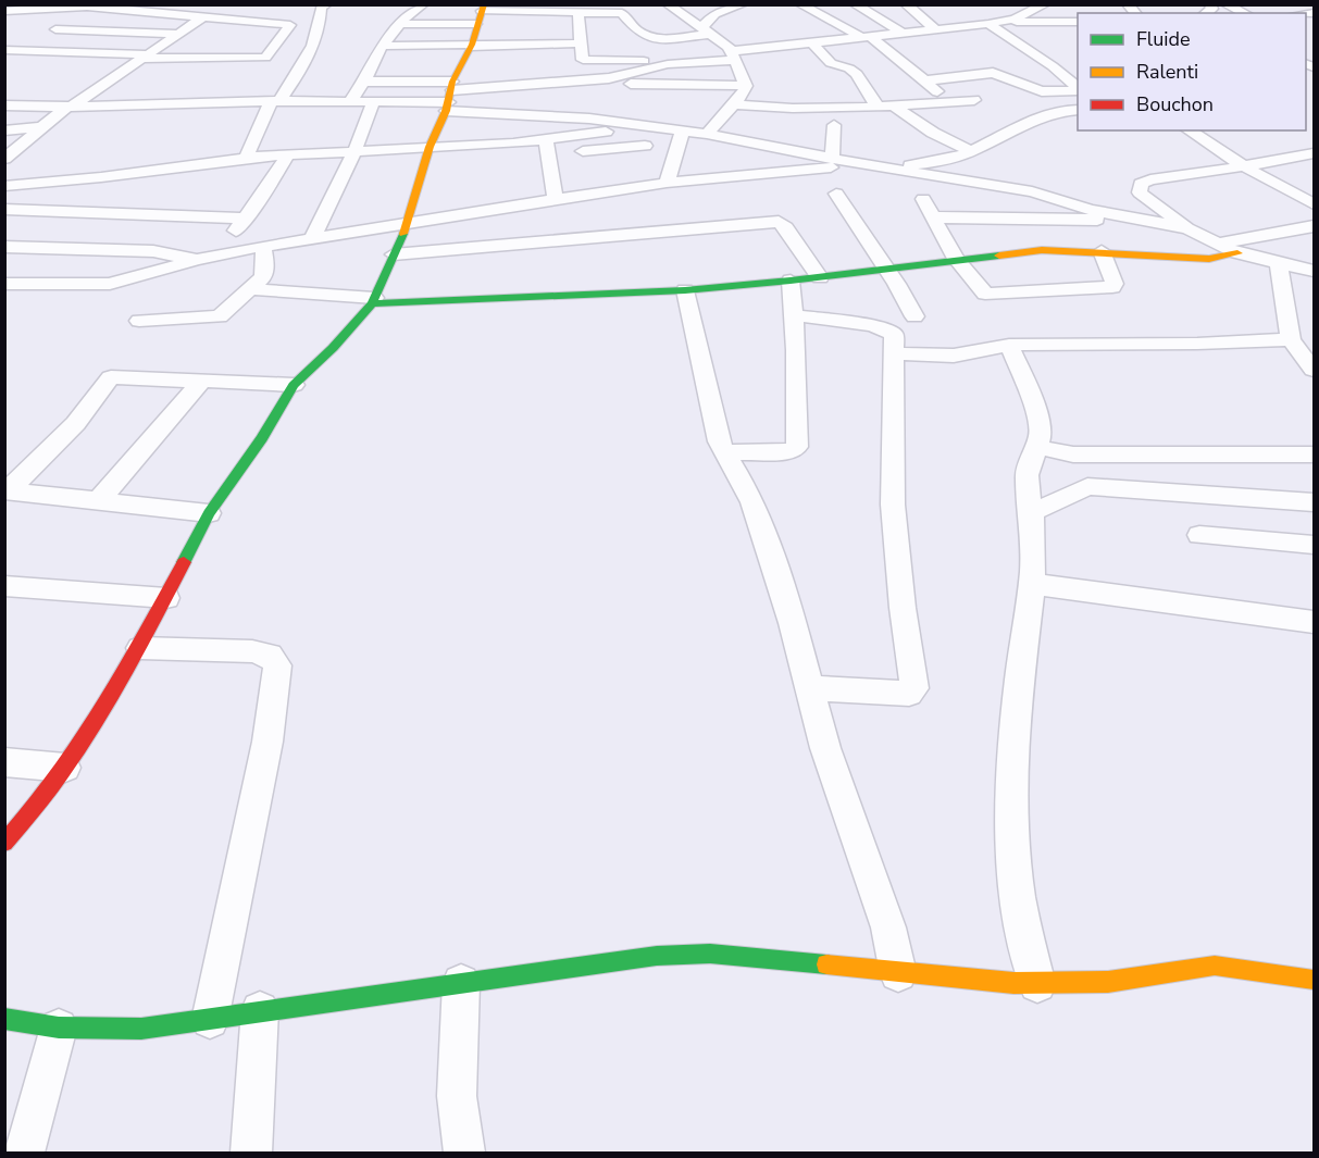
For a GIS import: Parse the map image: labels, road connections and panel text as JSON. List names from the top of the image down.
{
  "legend": ["Fluide", "Ralenti", "Bouchon"]
}
